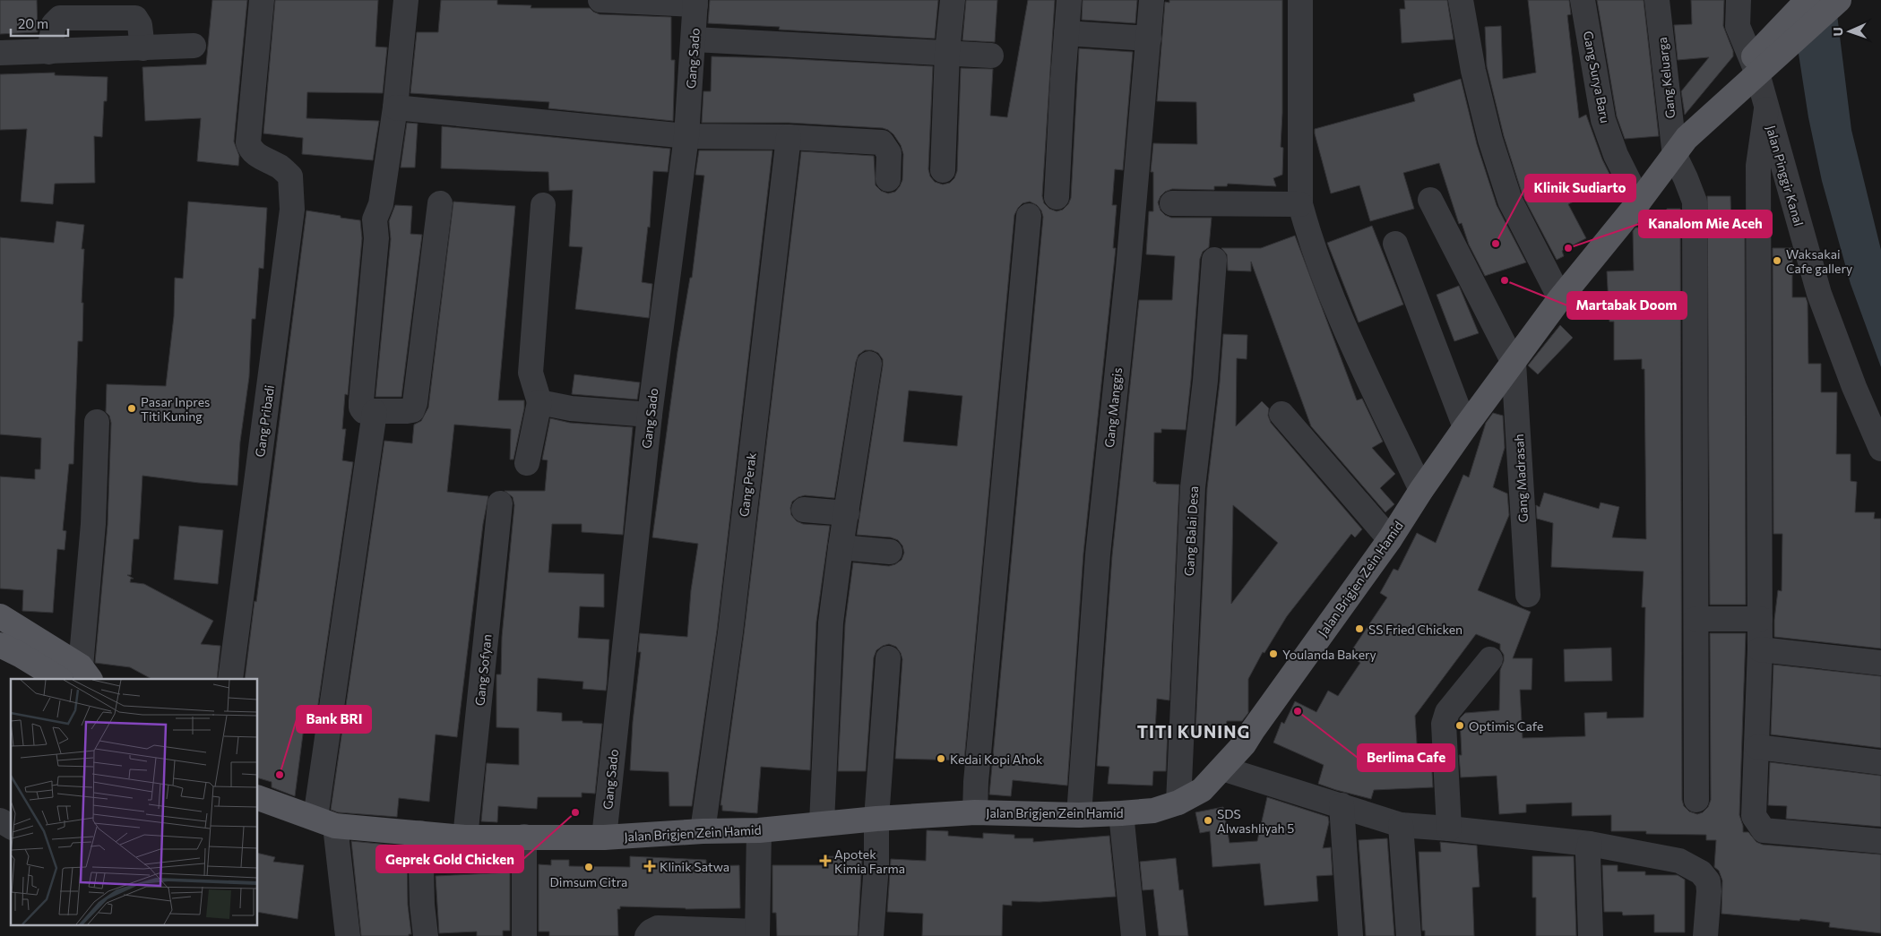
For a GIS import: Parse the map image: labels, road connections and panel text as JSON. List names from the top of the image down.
{
  "streets": {
    "main road": ["Jalan Brigjen Zein Hamid"],
    "street": [
      "Gang Sado",
      "Gang Surya Baru",
      "Gang Keluarga",
      "Jalan Pinggir Kanal",
      "Gang Manggis",
      "Gang Pribadi",
      "Gang Madrasah",
      "Gang Perak",
      "Gang Balai Desa",
      "Gang Sofyan"
    ]
  },
  "crossings": [
    ["Gang Sado", "Jalan Brigjen Zein Hamid"],
    ["Gang Surya Baru", "Jalan Brigjen Zein Hamid"],
    ["Gang Keluarga", "Jalan Brigjen Zein Hamid"],
    ["Jalan Pinggir Kanal", "Jalan Brigjen Zein Hamid"],
    ["Gang Manggis", "Jalan Brigjen Zein Hamid"],
    ["Gang Madrasah", "Jalan Brigjen Zein Hamid"],
    ["Gang Perak", "Jalan Brigjen Zein Hamid"],
    ["Gang Balai Desa", "Jalan Brigjen Zein Hamid"],
    ["Jalan Brigjen Zein Hamid", "Gang Sofyan"]
  ],
  "districts": ["TITI KUNING"],
  "places": {
    "other": [
      "Klinik Sudiarto",
      "Kanalom Mie Aceh",
      "Waksakai Cafe gallery",
      "Martabak Doom",
      "Pasar Inpres Titi Kuning",
      "SS Fried Chicken",
      "Youlanda Bakery",
      "Berlima Cafe",
      "Optimis Cafe",
      "Kedai Kopi Ahok",
      "Bank BRI",
      "Geprek Gold Chicken",
      "SDS Alwashliyah 5",
      "Dimsum Citra"
    ],
    "health": ["Apotek Kimia Farma", "Klinik Satwa"]
  },
  "scale_bar": "20 m",
  "north": "left"
}
